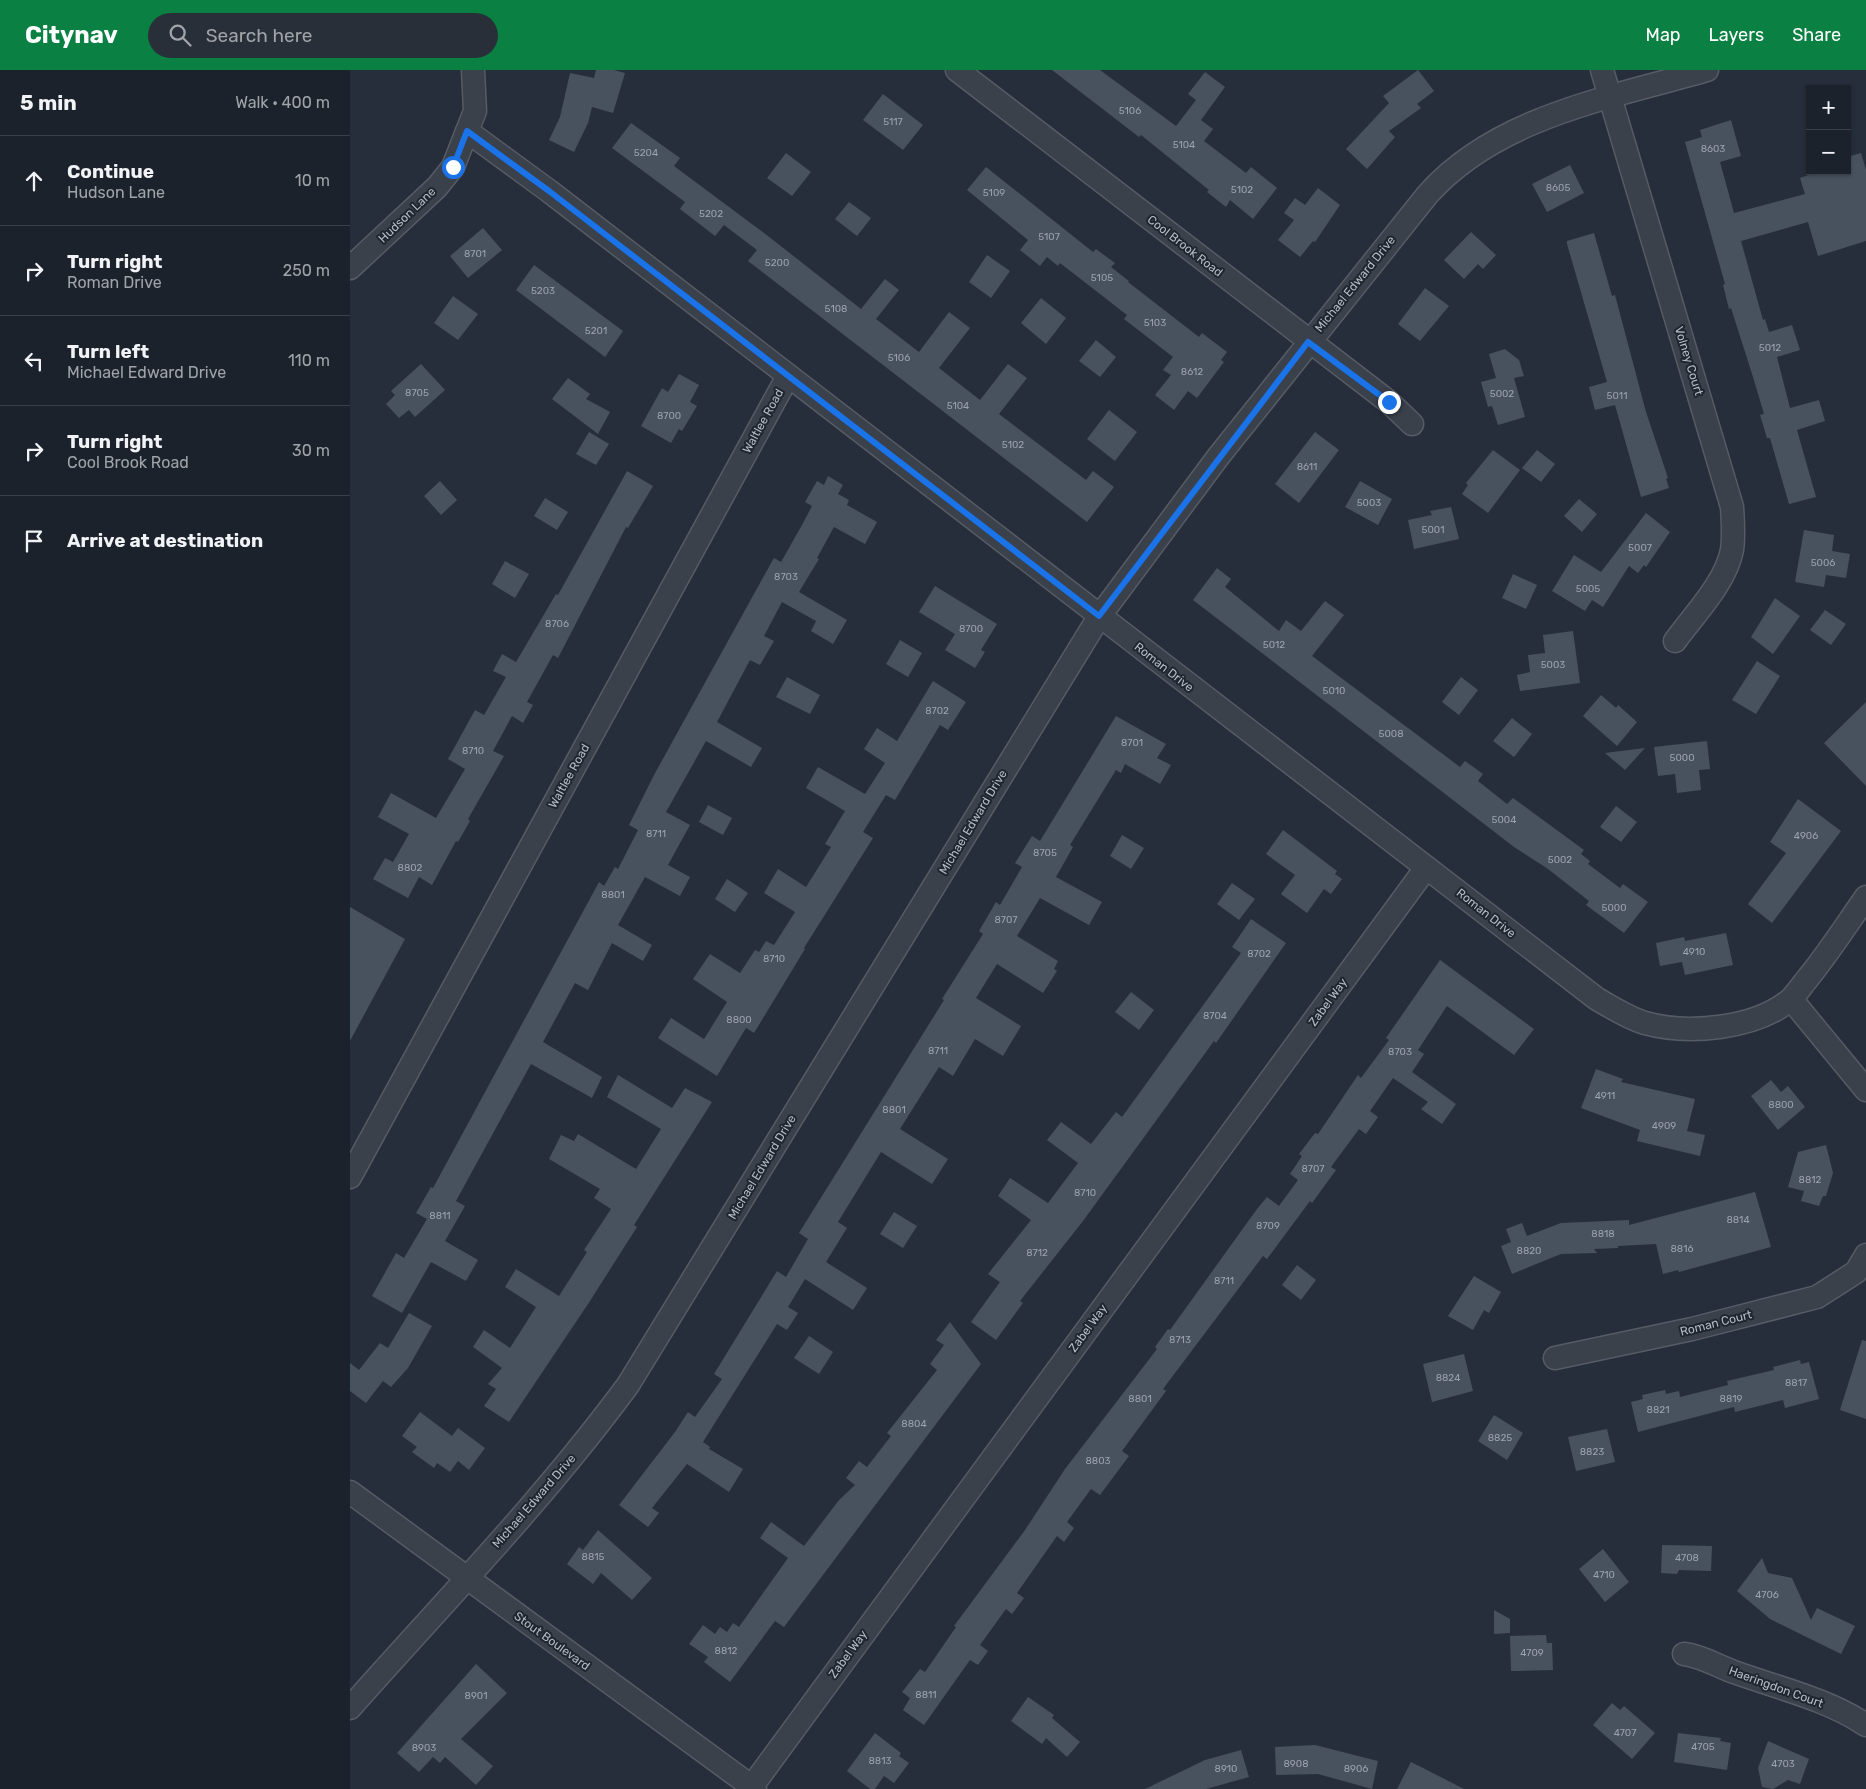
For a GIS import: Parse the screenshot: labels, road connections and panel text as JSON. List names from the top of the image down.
{
  "streets": {
    "street": [
      "Hudson Lane",
      "Cool Brook Road",
      "Michael Edward Drive",
      "Volney Court",
      "Waltlee Road",
      "Roman Drive",
      "Zabel Way",
      "Roman Court",
      "Stout Boulevard",
      "Haeringdon Court"
    ]
  },
  "crossings": [
    ["Hudson Lane", "Roman Drive"],
    ["Cool Brook Road", "Michael Edward Drive"],
    ["Michael Edward Drive", "Volney Court"],
    ["Michael Edward Drive", "Roman Drive"],
    ["Michael Edward Drive", "Stout Boulevard"],
    ["Waltlee Road", "Roman Drive"],
    ["Roman Drive", "Zabel Way"],
    ["Zabel Way", "Stout Boulevard"]
  ],
  "house_numbers": [
    "5106",
    "5117",
    "5104",
    "8603",
    "5204",
    "8605",
    "5102",
    "5109",
    "5202",
    "5107",
    "8701",
    "5200",
    "5105",
    "5203",
    "5108",
    "5103",
    "5201",
    "5012",
    "5106",
    "8612",
    "8705",
    "5002",
    "5011",
    "5104",
    "8700",
    "5102",
    "8611",
    "5003",
    "5001",
    "5007",
    "5006",
    "8703",
    "5005",
    "8706",
    "8700",
    "5012",
    "5003",
    "5010",
    "8702",
    "5008",
    "8701",
    "8710",
    "5000",
    "5004",
    "8711",
    "4906",
    "8705",
    "5002",
    "8802",
    "8801",
    "5000",
    "8707",
    "4910",
    "8702",
    "8710",
    "8704",
    "8800",
    "8711",
    "8703",
    "4911",
    "8800",
    "8801",
    "4909",
    "8707",
    "8812",
    "8710",
    "8811",
    "8814",
    "8709",
    "8818",
    "8816",
    "8820",
    "8712",
    "8711",
    "8713",
    "8824",
    "8817",
    "8801",
    "8819",
    "8821",
    "8804",
    "8825",
    "8823",
    "8803",
    "8815",
    "4708",
    "4710",
    "4706",
    "8812",
    "4709",
    "8811",
    "8901",
    "4707",
    "4705",
    "8903",
    "8813",
    "8908",
    "4703",
    "8910",
    "8906"
  ],
  "page": {
    "header": "Citynav",
    "search": "Search here",
    "nav": ["Map", "Layers", "Share"],
    "heading": ["5 min", "Walk · 400 m"],
    "map_buttons": ["+", "−"],
    "list": [
      ["Continue", "Hudson Lane", "10 m"],
      ["Turn right", "Roman Drive", "250 m"],
      ["Turn left", "Michael Edward Drive", "110 m"],
      ["Turn right", "Cool Brook Road", "30 m"],
      "Arrive at destination"
    ]
  }
}
